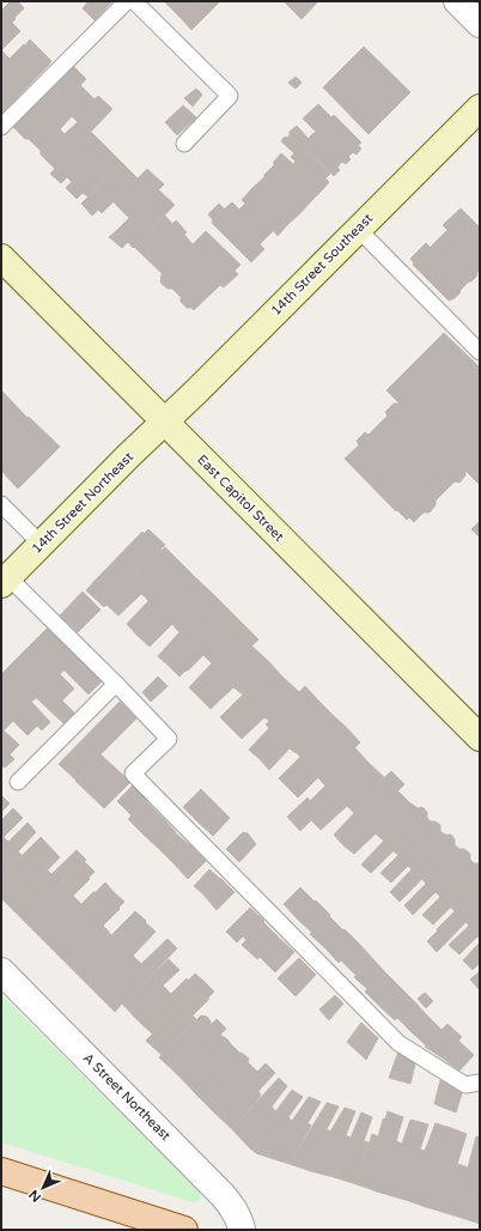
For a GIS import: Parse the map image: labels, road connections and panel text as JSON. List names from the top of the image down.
{
  "streets": {
    "main road": ["14th Street Southeast", "East Capitol Street", "14th Street Northeast"],
    "street": ["A Street Northeast"]
  },
  "crossings": [
    ["14th Street Southeast", "East Capitol Street"],
    ["14th Street Southeast", "14th Street Northeast"],
    ["East Capitol Street", "14th Street Northeast"]
  ],
  "north": "bottom left"
}
